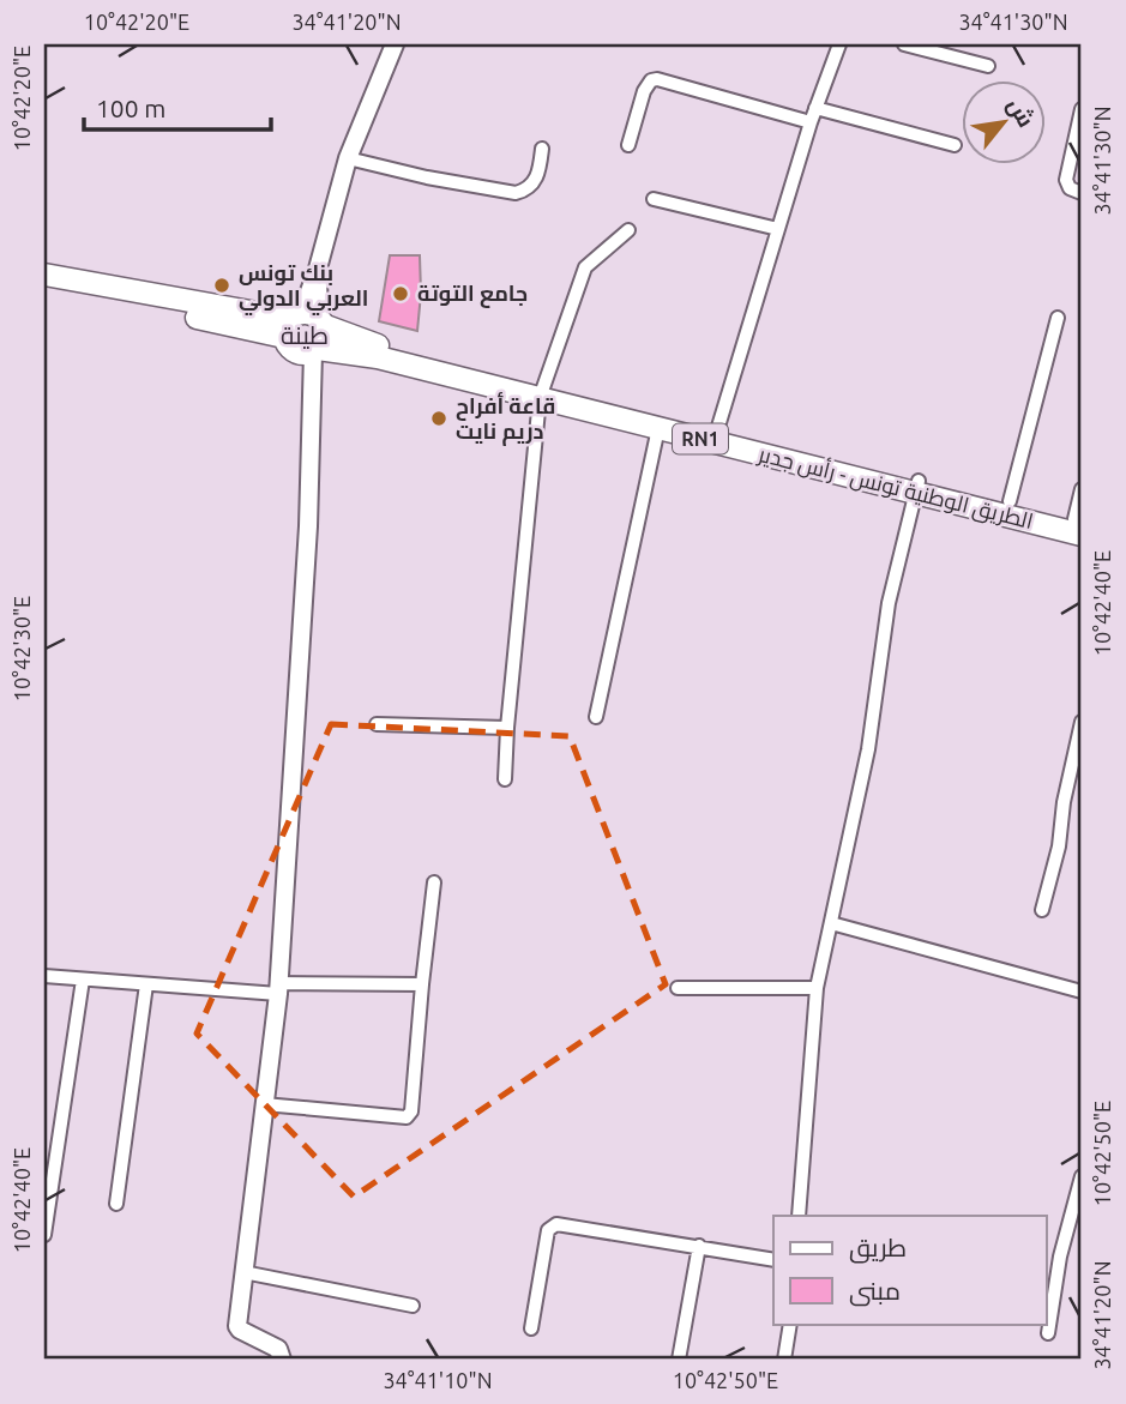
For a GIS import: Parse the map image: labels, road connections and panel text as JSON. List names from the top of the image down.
{
  "streets": {
    "highway": ["RN1", "الطريق الوطنية تونس - رأس جدير"]
  },
  "crossings": [
    ["RN1", "الطريق الوطنية تونس - رأس جدير"]
  ],
  "districts": ["طينة"],
  "places": ["بنك تونس العربي الدولي", "جامع التوتة", "قاعة أفراح دريم نايت"],
  "legend": ["طريق", "مبنى"],
  "scale_bar": "100 m",
  "north": "top right",
  "coordinates": [
    "10°42'20\"E",
    "34°41'20\"N",
    "34°41'30\"N",
    "10°42'40\"E",
    "10°42'30\"E",
    "10°42'50\"E",
    "34°41'10\"N"
  ]
}
